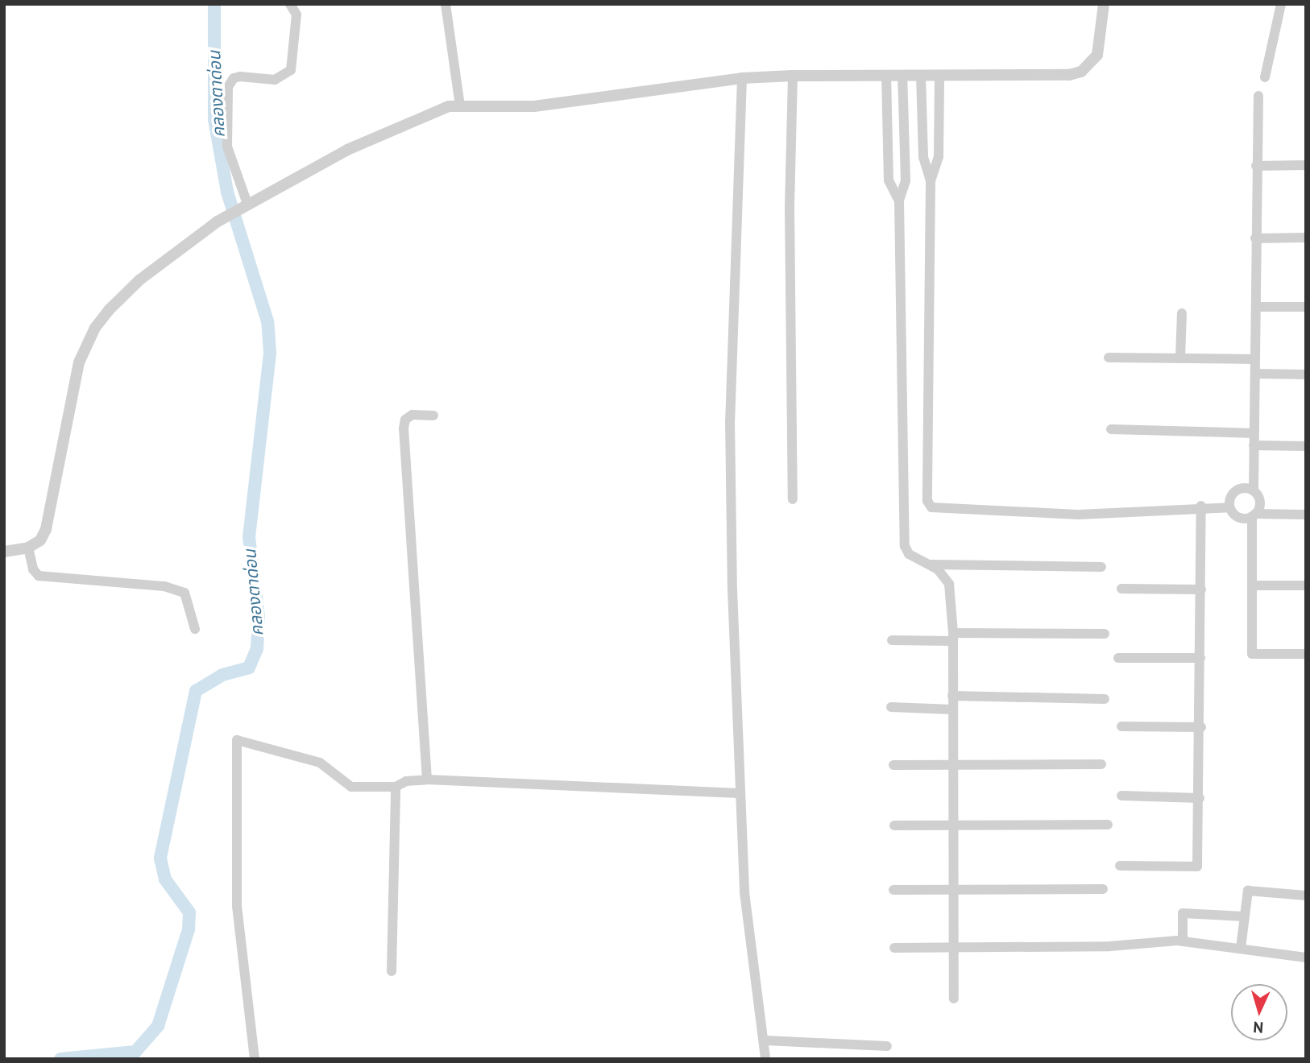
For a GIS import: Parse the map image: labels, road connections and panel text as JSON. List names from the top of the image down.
{
  "water": ["คลองตาด่อน"],
  "north": "bottom"
}
